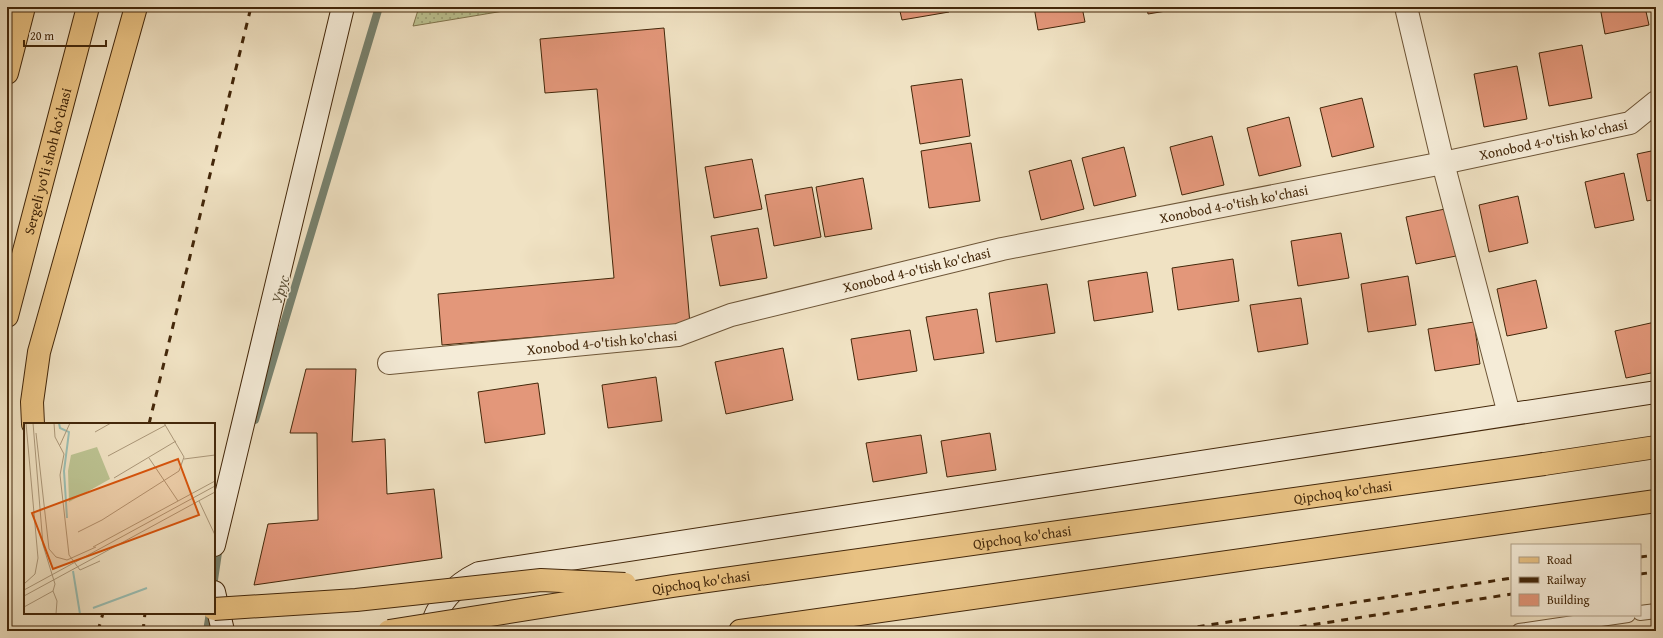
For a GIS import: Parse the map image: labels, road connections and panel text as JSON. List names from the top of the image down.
{
  "streets": {
    "main road": ["Sergeli yo‘li shoh ko‘chasi", "Qipchoq ko'chasi"],
    "street": ["Xonobod 4-o'tish ko'chasi"]
  },
  "water": ["Урус"],
  "legend": ["Road", "Railway", "Building"],
  "scale_bar": "20 m"
}
